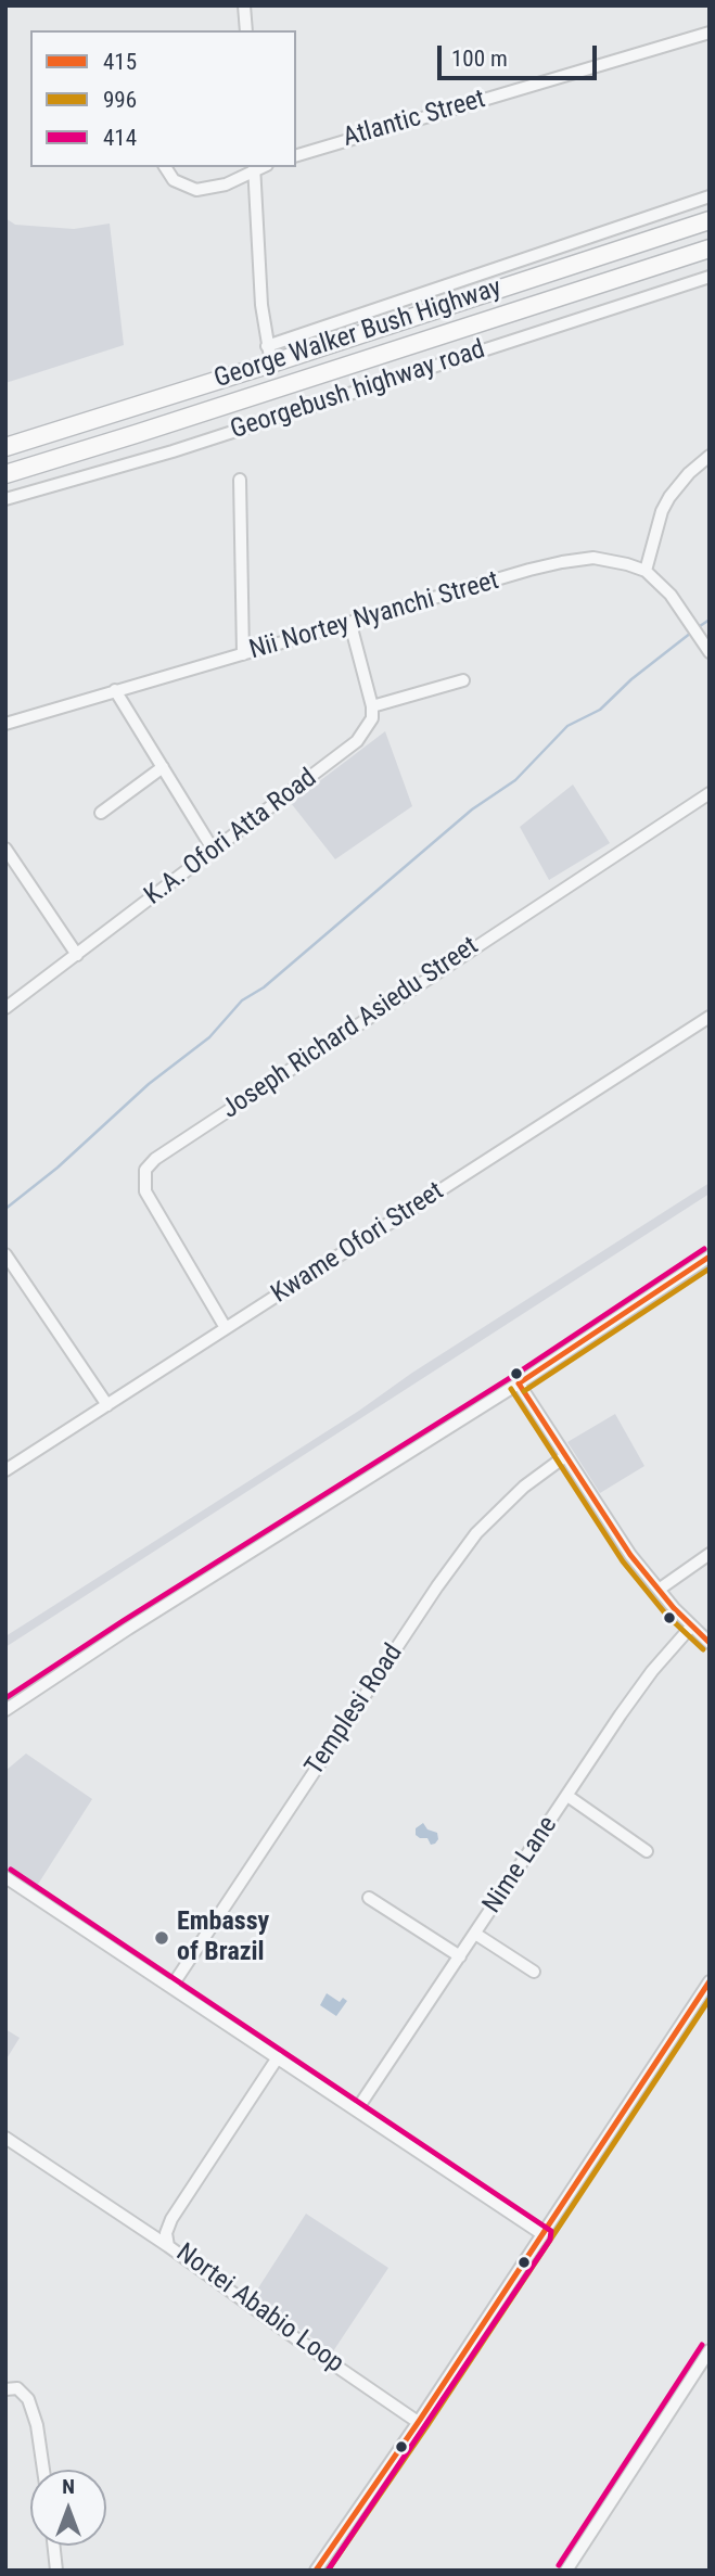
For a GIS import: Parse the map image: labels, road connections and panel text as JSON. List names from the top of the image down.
{
  "streets": {
    "highway": ["George Walker Bush Highway"],
    "street": [
      "Atlantic Street",
      "Georgebush highway road",
      "Nii Nortey Nyanchi Street",
      "K.A. Ofori Atta Road",
      "Joseph Richard Asiedu Street",
      "Kwame Ofori Street",
      "Templesi Road",
      "Nime Lane",
      "Nortei Ababio Loop"
    ]
  },
  "crossings": [
    ["Joseph Richard Asiedu Street", "Kwame Ofori Street"]
  ],
  "places": ["Embassy of Brazil"],
  "lines": ["transit line 414", "transit line 415", "transit line 996"],
  "legend": ["415", "996", "414"],
  "scale_bar": "100 m",
  "north": "top"
}
